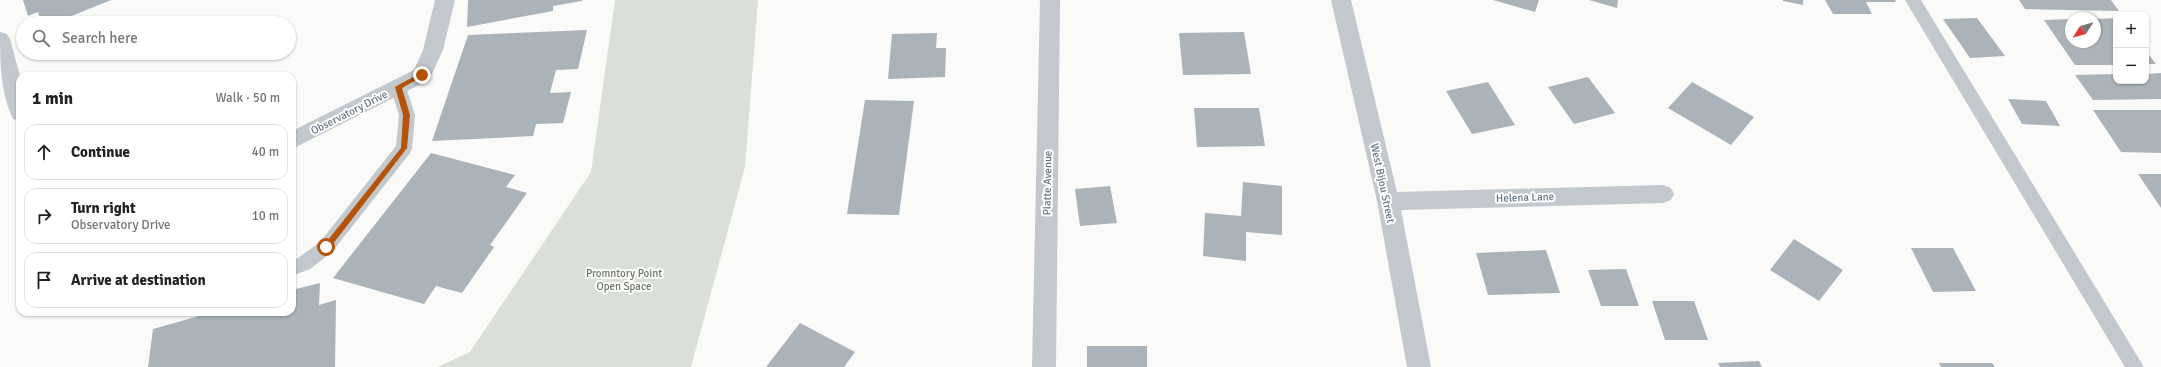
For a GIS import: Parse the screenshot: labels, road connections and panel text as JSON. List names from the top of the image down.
{
  "streets": {
    "street": [
      "Observatory Drive",
      "Platte Avenue",
      "West Bijou Street",
      "Helena Lane"
    ]
  },
  "crossings": [
    ["West Bijou Street", "Helena Lane"]
  ],
  "parks": ["Promntory Point Open Space"],
  "north": "bottom left",
  "page": {
    "map_buttons": ["+", "−"],
    "search": "Search here",
    "heading": ["1 min", "Walk · 50 m"],
    "list": [
      ["Continue", "40 m"],
      ["Turn right", "Observatory Drive", "10 m"],
      "Arrive at destination"
    ]
  }
}
